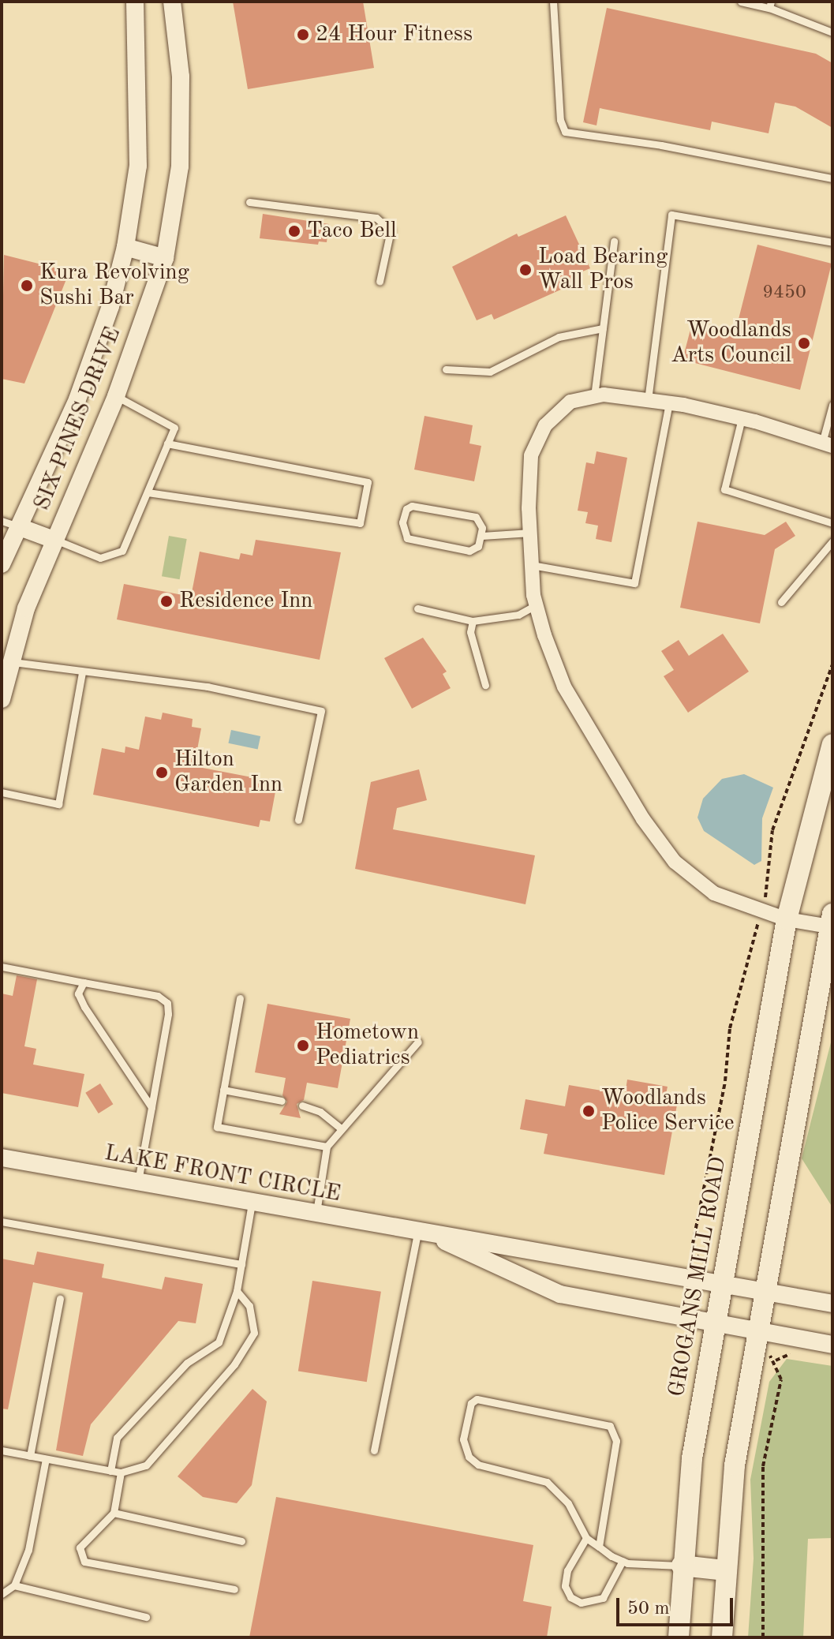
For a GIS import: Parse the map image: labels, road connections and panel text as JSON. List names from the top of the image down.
{
  "streets": {
    "main road": ["GROGANS MILL ROAD"],
    "street": ["SIX PINES DRIVE", "LAKE FRONT CIRCLE"]
  },
  "crossings": [
    ["LAKE FRONT CIRCLE", "GROGANS MILL ROAD"]
  ],
  "places": [
    "24 Hour Fitness",
    "Taco Bell",
    "Load Bearing Wall Pros",
    "Kura Revolving Sushi Bar",
    "Woodlands Arts Council",
    "Residence Inn",
    "Hilton Garden Inn",
    "Hometown Pediatrics",
    "Woodlands Police Service"
  ],
  "house_numbers": ["9450"],
  "scale_bar": "50 m"
}
